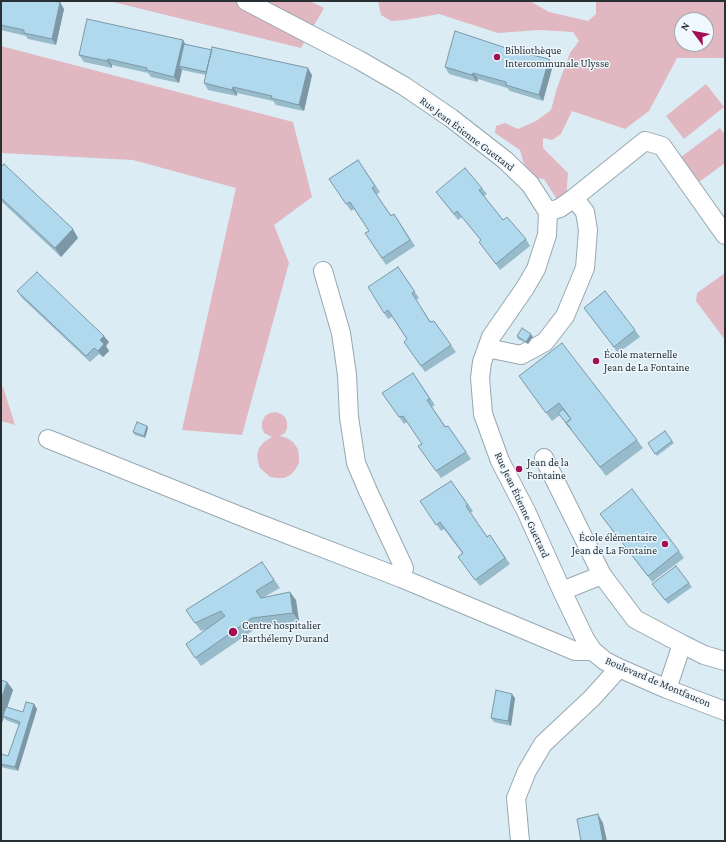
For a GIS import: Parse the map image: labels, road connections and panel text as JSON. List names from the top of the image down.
{
  "streets": {
    "street": ["Rue Jean Étienne Guettard", "Boulevard de Montfaucon"]
  },
  "crossings": [
    ["Rue Jean Étienne Guettard", "Boulevard de Montfaucon"]
  ],
  "places": [
    "Bibliothèque Intercommunale Ulysse",
    "École maternelle Jean de La Fontaine",
    "Jean de la Fontaine",
    "École élémentaire Jean de La Fontaine",
    "Centre hospitalier Barthélemy Durand"
  ],
  "north": "top left"
}
